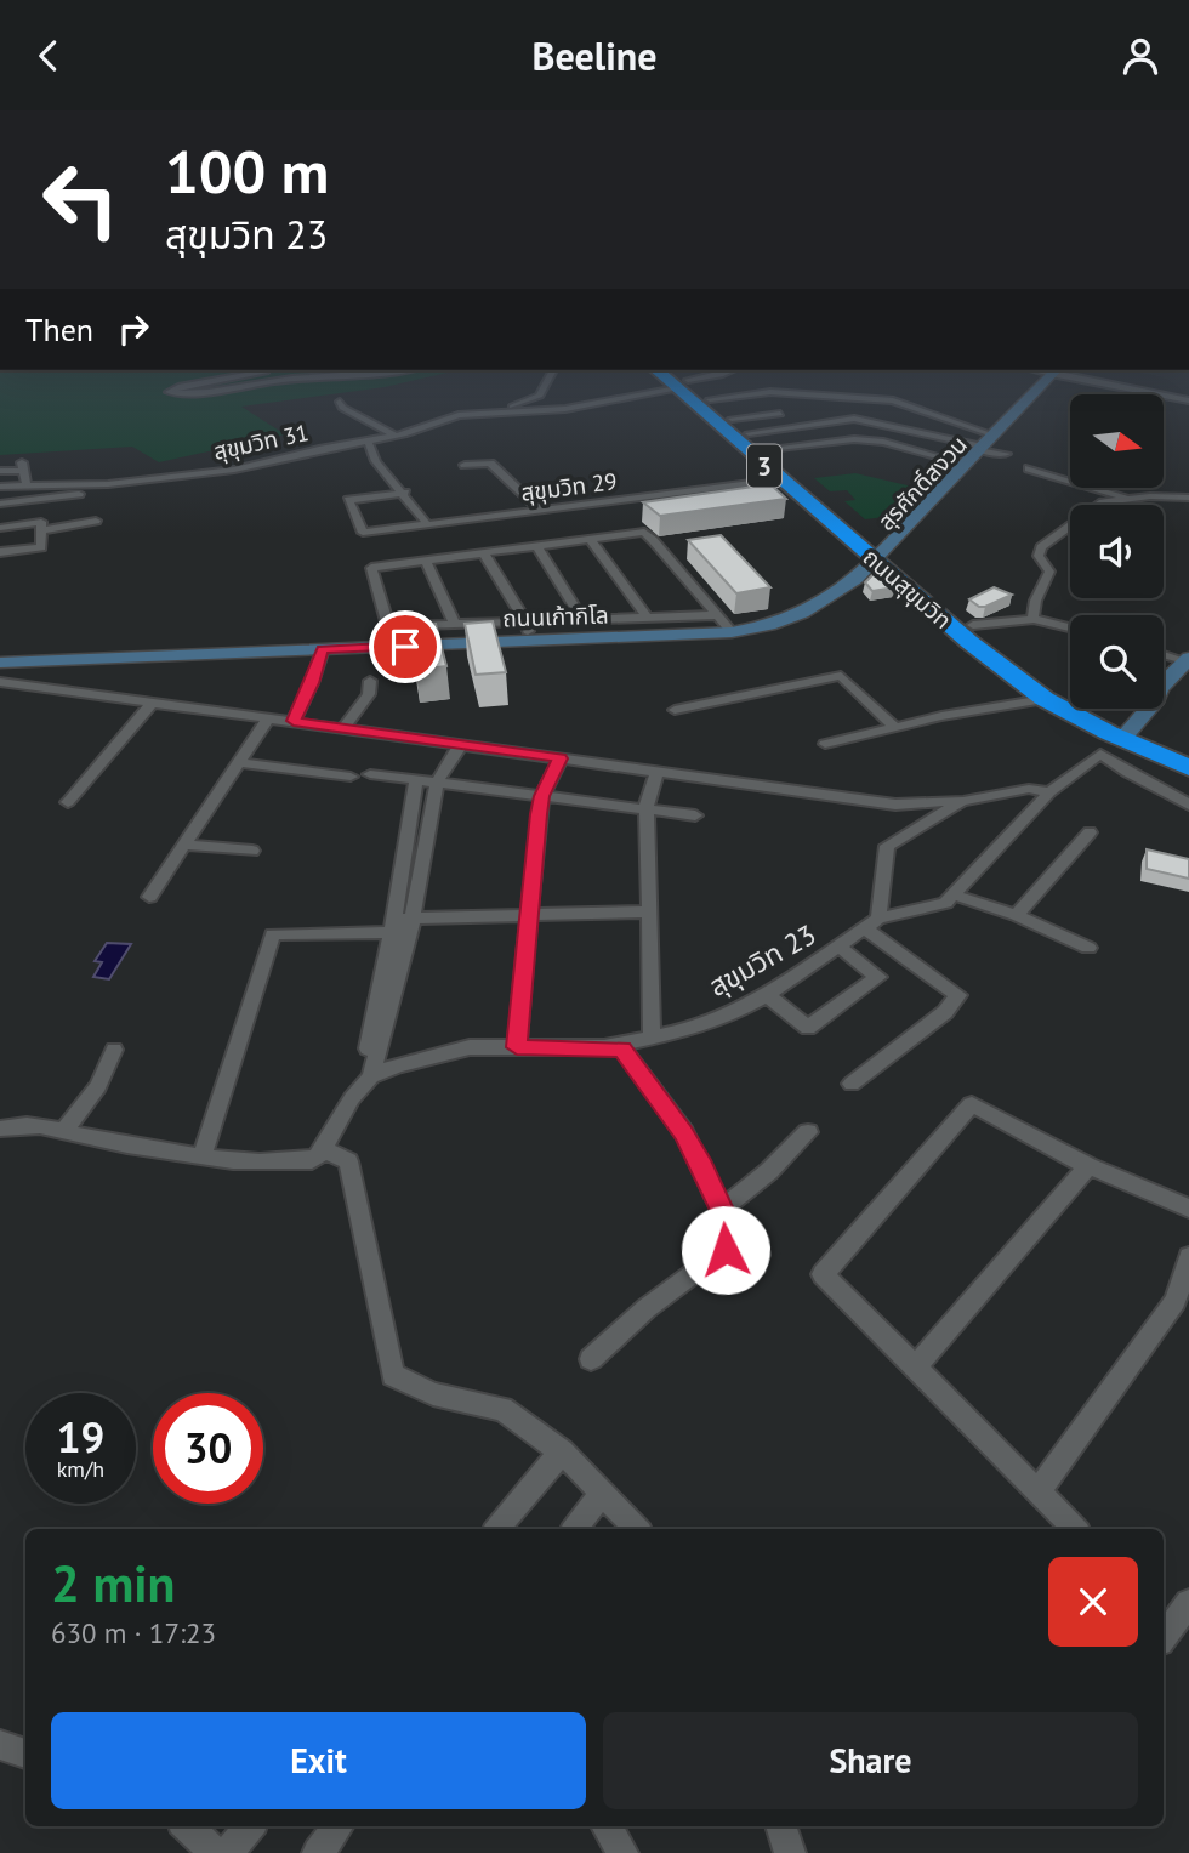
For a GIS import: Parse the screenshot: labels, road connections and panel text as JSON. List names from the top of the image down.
{
  "streets": {
    "highway": ["3", "ถนนสุขุมวิท"],
    "main road": ["สุรศักดิ์สงวน", "ถนนเก้ากิโล"],
    "street": ["สุขุมวิท 31", "สุขุมวิท 29", "สุขุมวิท 23"]
  },
  "crossings": [
    ["สุขุมวิท 31", "ถนนสุขุมวิท"],
    ["สุรศักดิ์สงวน", "ถนนสุขุมวิท"],
    ["สุรศักดิ์สงวน", "ถนนเก้ากิโล"],
    ["สุขุมวิท 29", "ถนนสุขุมวิท"],
    ["ถนนสุขุมวิท", "ถนนเก้ากิโล"],
    ["ถนนสุขุมวิท", "สุขุมวิท 23"]
  ],
  "north": "right",
  "page": {
    "header": "Beeline",
    "turn": ["100 m", "สุขุมวิท 23"],
    "then": "Then",
    "speed": "19 km/h",
    "limit": "30",
    "heading": ["2 min", "630 m · 17:23"],
    "buttons": ["Exit", "Share"]
  }
}
